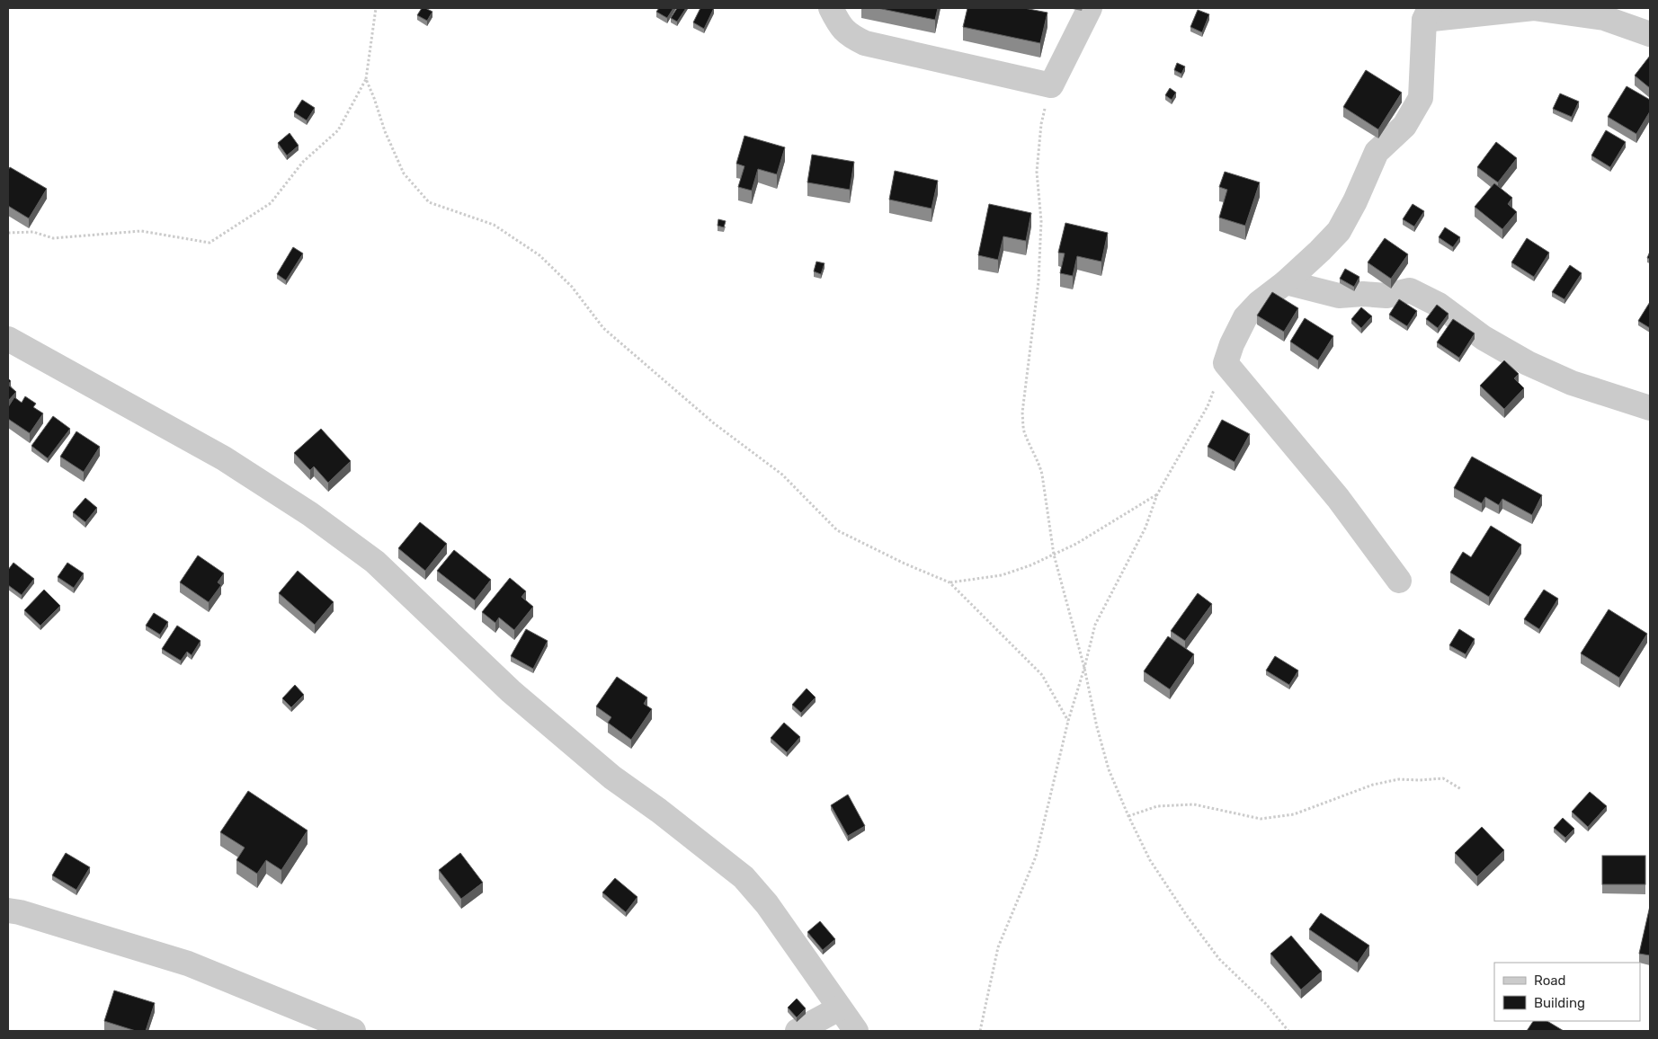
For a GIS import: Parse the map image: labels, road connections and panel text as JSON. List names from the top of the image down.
{
  "legend": ["Road", "Building"]
}
